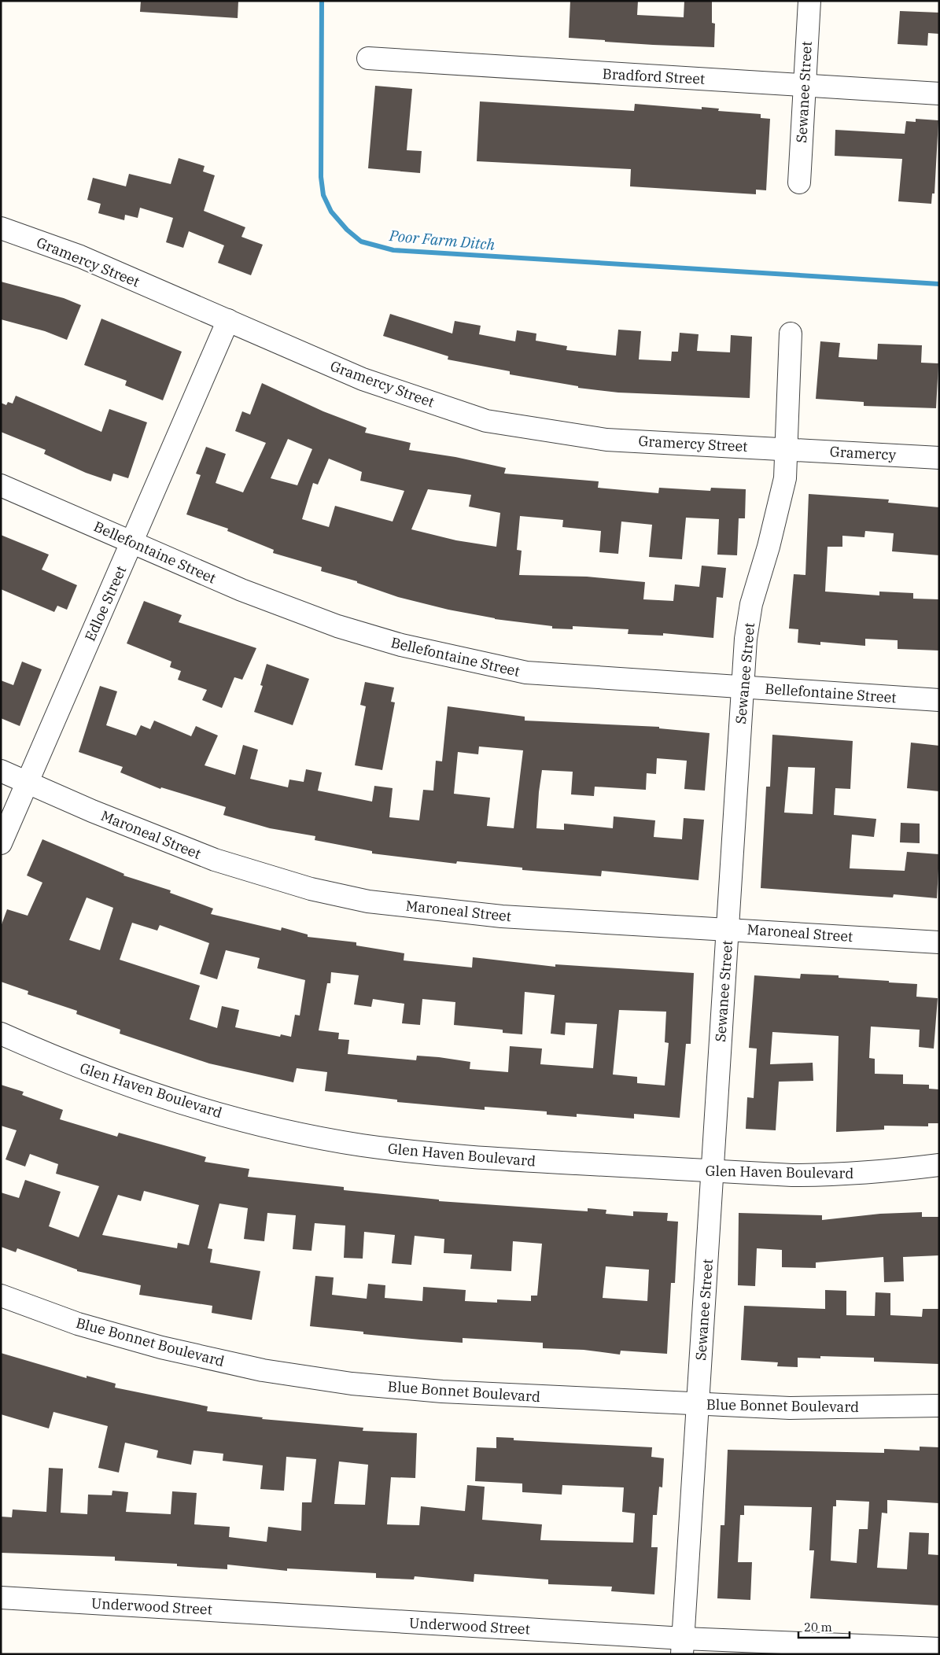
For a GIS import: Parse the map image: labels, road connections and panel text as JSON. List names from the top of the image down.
{
  "streets": {
    "street": [
      "Bradford Street",
      "Sewanee Street",
      "Gramercy Street",
      "Gramercy",
      "Bellefontaine Street",
      "Edloe Street",
      "Maroneal Street",
      "Glen Haven Boulevard",
      "Blue Bonnet Boulevard",
      "Underwood Street"
    ]
  },
  "crossings": [
    ["Bradford Street", "Sewanee Street"],
    ["Sewanee Street", "Gramercy Street"],
    ["Sewanee Street", "Gramercy"],
    ["Sewanee Street", "Bellefontaine Street"],
    ["Sewanee Street", "Maroneal Street"],
    ["Sewanee Street", "Glen Haven Boulevard"],
    ["Sewanee Street", "Blue Bonnet Boulevard"],
    ["Sewanee Street", "Underwood Street"],
    ["Gramercy Street", "Gramercy"],
    ["Gramercy Street", "Edloe Street"],
    ["Bellefontaine Street", "Edloe Street"],
    ["Edloe Street", "Maroneal Street"]
  ],
  "water": ["Poor Farm Ditch"],
  "scale_bar": "20 m"
}
